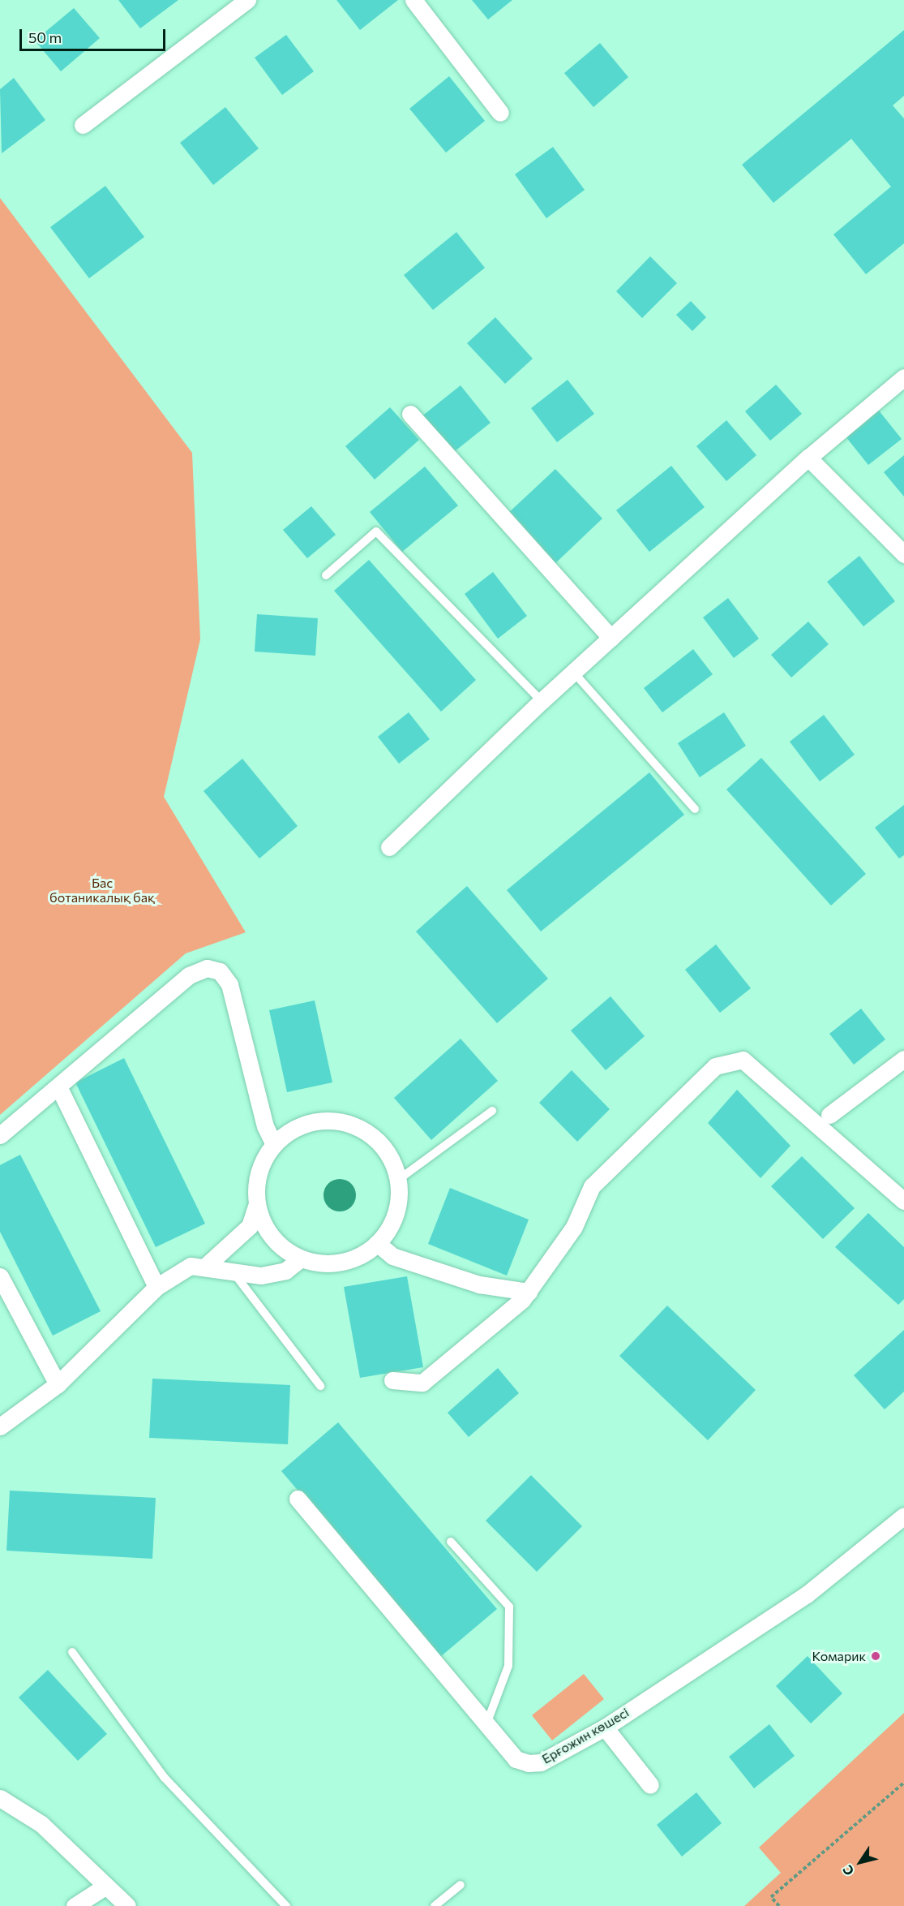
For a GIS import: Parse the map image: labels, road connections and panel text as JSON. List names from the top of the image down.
{
  "streets": {
    "street": ["Ерғожин көшесі"]
  },
  "parks": ["Бас ботаникалық бақ"],
  "places": ["Комарик"],
  "scale_bar": "50 m",
  "north": "bottom left"
}
